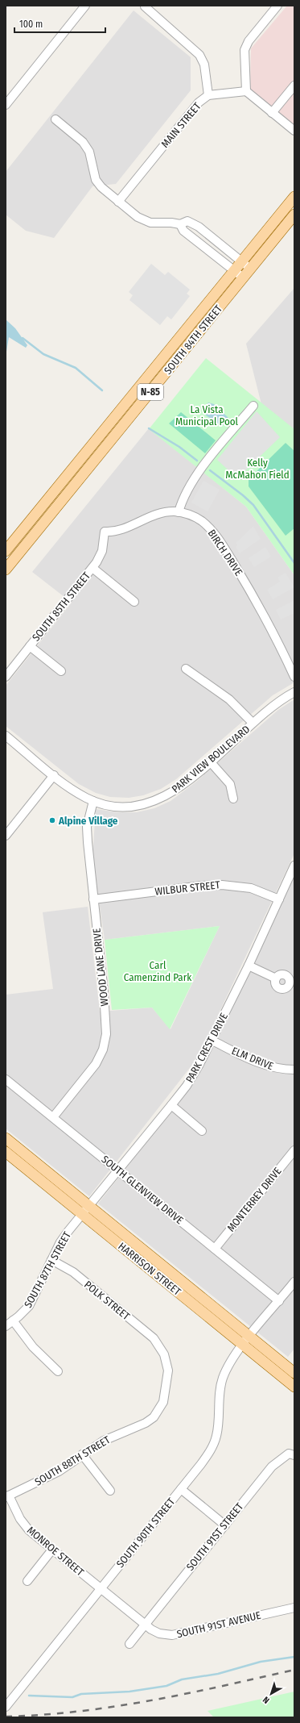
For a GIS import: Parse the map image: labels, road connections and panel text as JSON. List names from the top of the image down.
{
  "streets": {
    "main road": ["SOUTH 84TH STREET", "N-85", "HARRISON STREET"],
    "street": [
      "MAIN STREET",
      "BIRCH DRIVE",
      "SOUTH 85TH STREET",
      "PARK VIEW BOULEVARD",
      "WILBUR STREET",
      "WOOD LANE DRIVE",
      "PARK CREST DRIVE",
      "ELM DRIVE",
      "SOUTH GLENVIEW DRIVE",
      "MONTERREY DRIVE",
      "SOUTH 87TH STREET",
      "POLK STREET",
      "SOUTH 88TH STREET",
      "SOUTH 90TH STREET",
      "SOUTH 91ST STREET",
      "MONROE STREET",
      "SOUTH 91ST AVENUE"
    ]
  },
  "crossings": [
    ["BIRCH DRIVE", "SOUTH 85TH STREET"],
    ["PARK VIEW BOULEVARD", "WOOD LANE DRIVE"],
    ["WILBUR STREET", "WOOD LANE DRIVE"],
    ["WILBUR STREET", "PARK CREST DRIVE"],
    ["WOOD LANE DRIVE", "SOUTH GLENVIEW DRIVE"],
    ["PARK CREST DRIVE", "ELM DRIVE"],
    ["PARK CREST DRIVE", "SOUTH GLENVIEW DRIVE"],
    ["PARK CREST DRIVE", "HARRISON STREET"],
    ["PARK CREST DRIVE", "SOUTH 87TH STREET"],
    ["SOUTH GLENVIEW DRIVE", "MONTERREY DRIVE"],
    ["SOUTH GLENVIEW DRIVE", "SOUTH 90TH STREET"],
    ["HARRISON STREET", "SOUTH 87TH STREET"],
    ["HARRISON STREET", "SOUTH 90TH STREET"],
    ["SOUTH 87TH STREET", "POLK STREET"],
    ["POLK STREET", "SOUTH 88TH STREET"],
    ["SOUTH 88TH STREET", "MONROE STREET"],
    ["SOUTH 90TH STREET", "MONROE STREET"],
    ["SOUTH 90TH STREET", "SOUTH 91ST AVENUE"],
    ["SOUTH 91ST STREET", "SOUTH 91ST AVENUE"],
    ["MONROE STREET", "SOUTH 91ST AVENUE"]
  ],
  "parks": ["La Vista Municipal Pool", "Kelly McMahon Field", "Carl Camenzind Park"],
  "places": ["Alpine Village"],
  "scale_bar": "100 m",
  "north": "bottom left"
}
